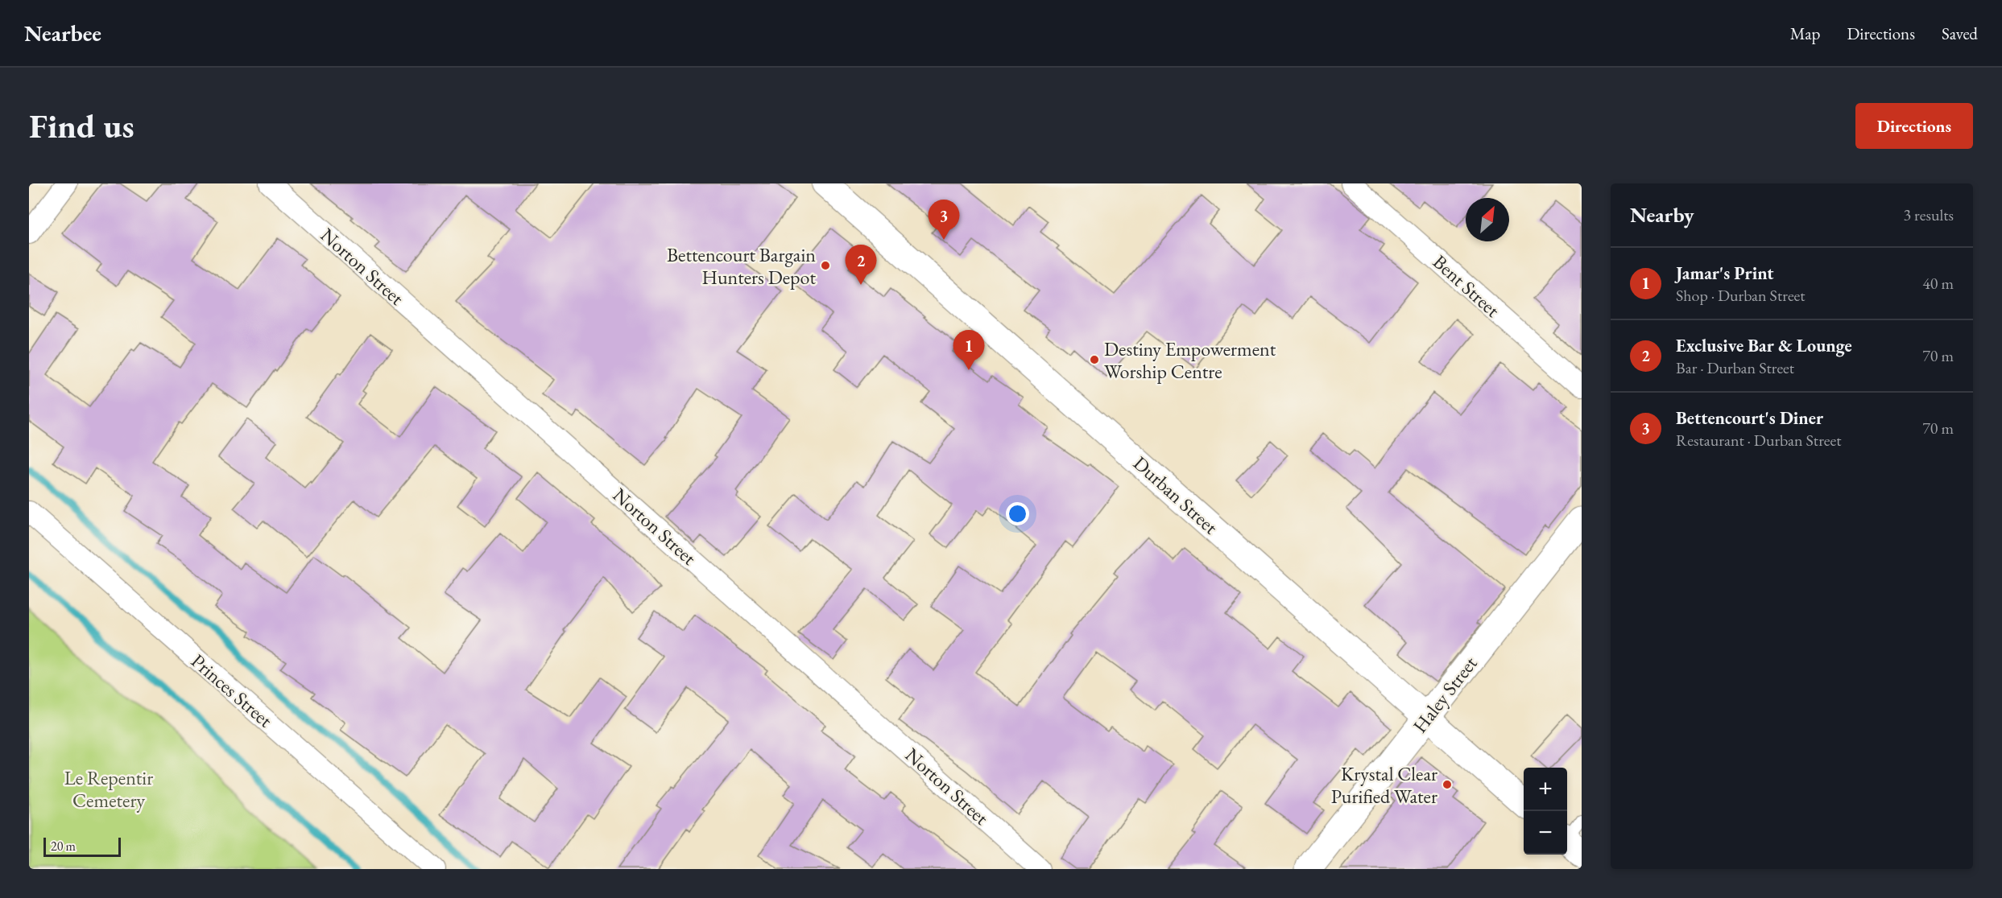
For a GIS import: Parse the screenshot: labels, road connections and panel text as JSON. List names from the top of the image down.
{
  "streets": {
    "main road": ["Haley Street"],
    "street": [
      "Norton Street",
      "Bent Street",
      "Durban Street",
      "Princes Street"
    ]
  },
  "crossings": [
    ["Durban Street", "Haley Street"]
  ],
  "parks": ["Le Repentir Cemetery"],
  "places": ["Bettencourt Bargain Hunters Depot", "Destiny Empowerment Worship Centre", "Krystal Clear Purified Water"],
  "scale_bar": "20 m",
  "north": "top right",
  "page": {
    "header": "Nearbee",
    "nav": ["Map", "Directions", "Saved"],
    "buttons": "Directions",
    "title": "Find us",
    "heading": ["Nearby", "3 results"],
    "pins": ["3", "2", "1"],
    "list": [
      {
        "mark": "1",
        "name": "Jamar's Print",
        "note": "Shop · Durban Street",
        "value": "40 m"
      },
      {
        "mark": "2",
        "name": "Exclusive Bar & Lounge",
        "note": "Bar · Durban Street",
        "value": "70 m"
      },
      {
        "mark": "3",
        "name": "Bettencourt's Diner",
        "note": "Restaurant · Durban Street",
        "value": "70 m"
      }
    ],
    "map_buttons": ["+", "−"],
    "scale": "20 m"
  }
}
